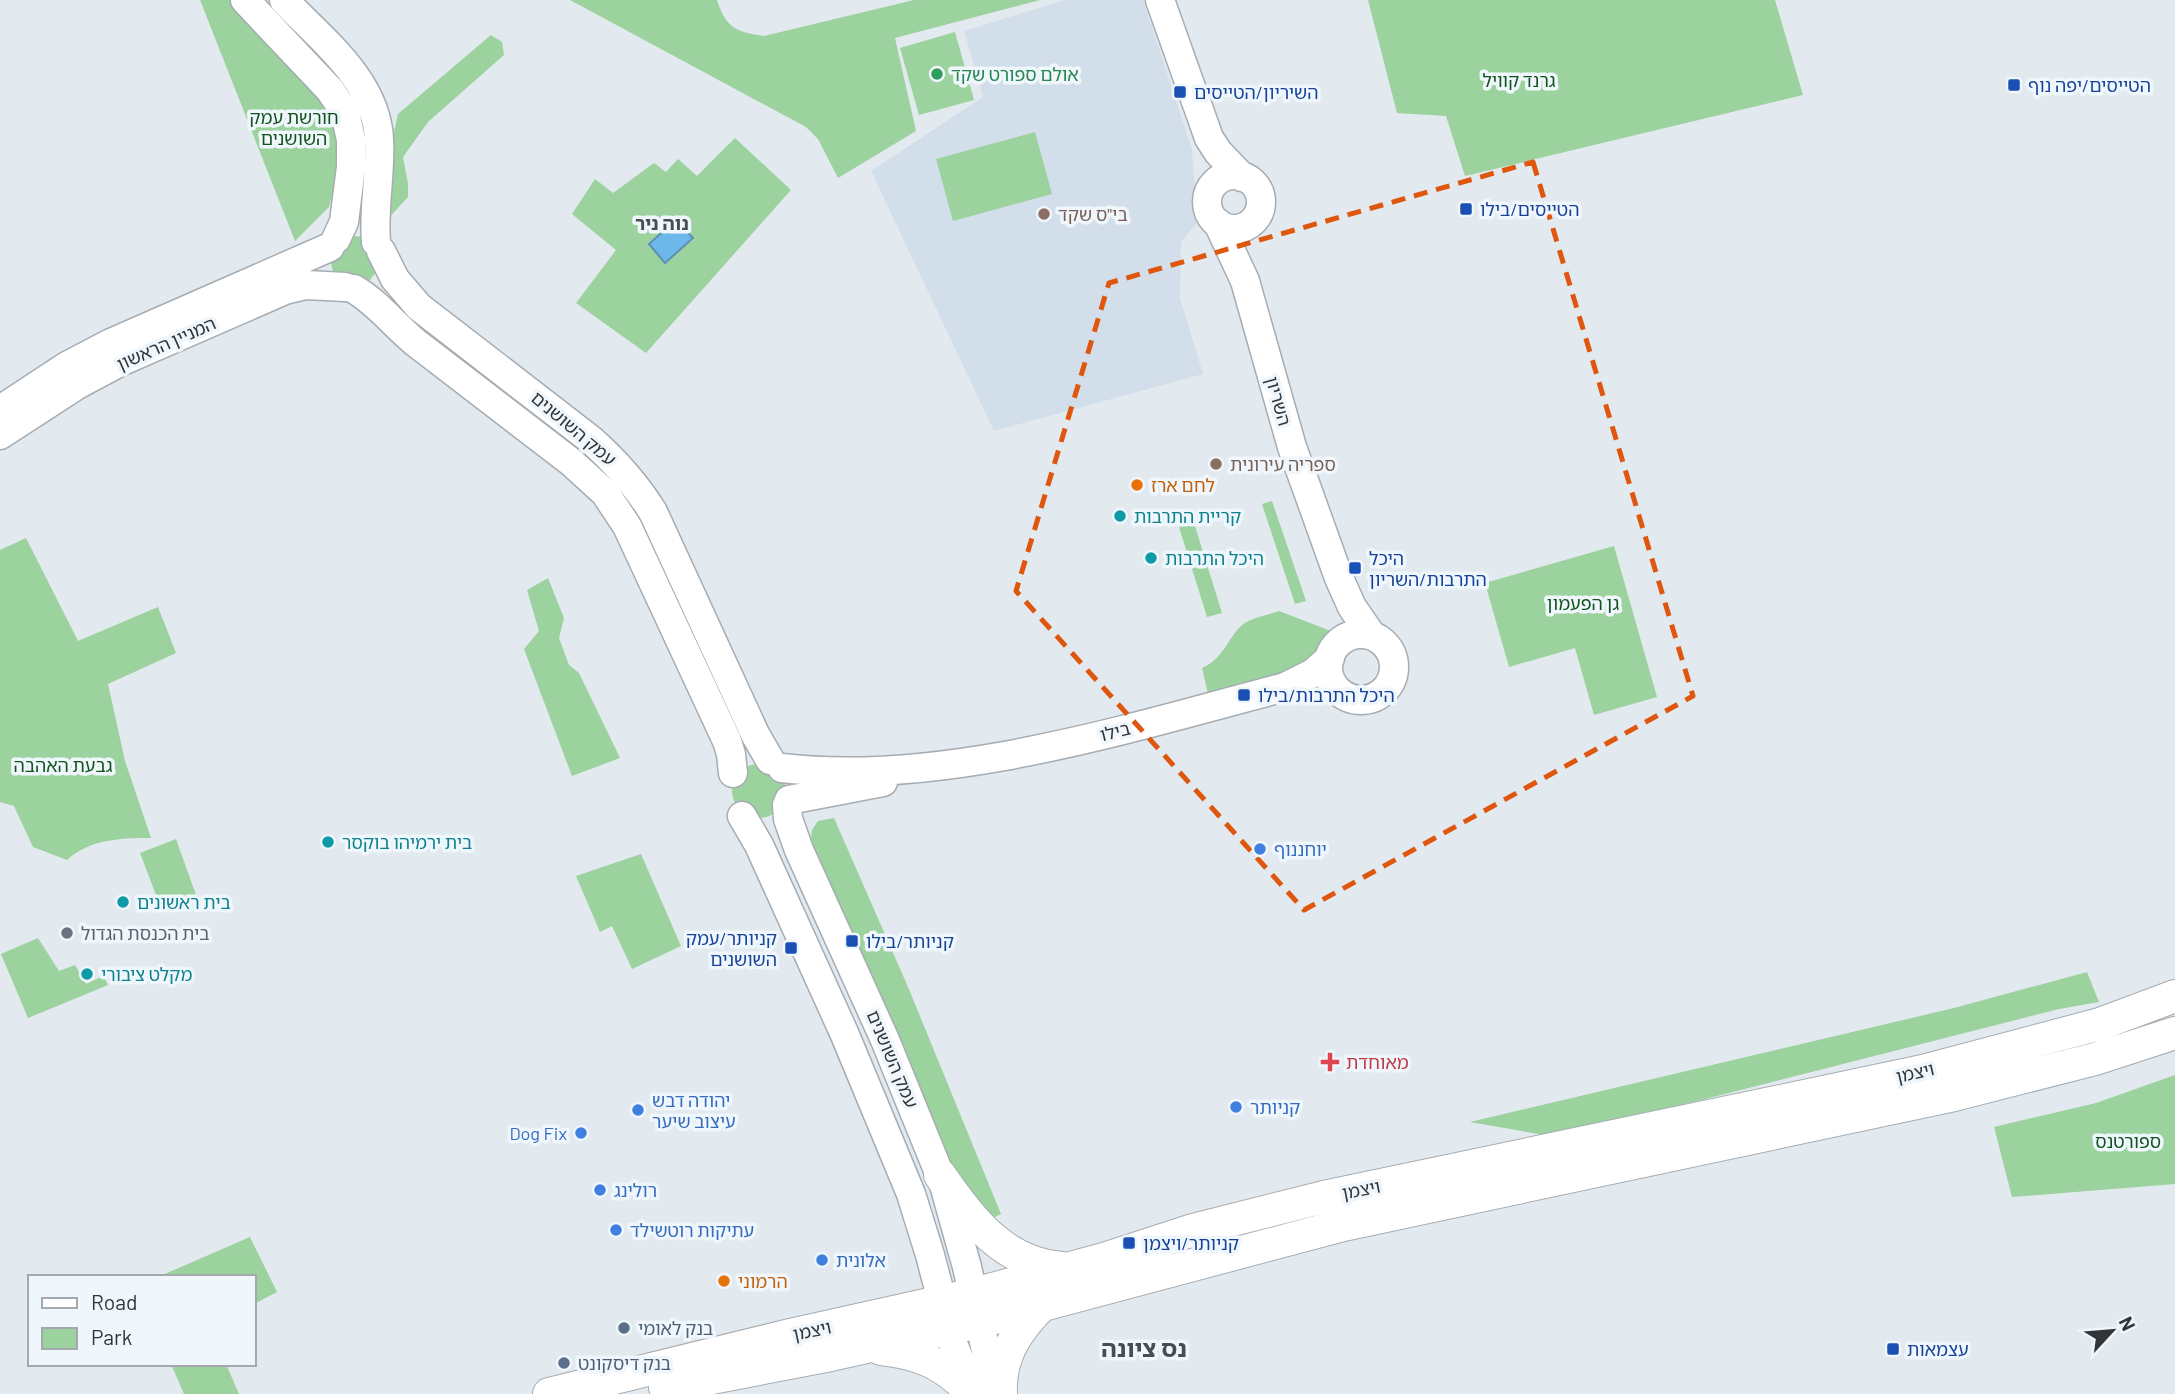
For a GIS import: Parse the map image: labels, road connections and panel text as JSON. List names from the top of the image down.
{
  "streets": {
    "main road": ["ויצמן"],
    "street": [
      "המניין הראשון",
      "השריון",
      "עמק השושנים",
      "בילו"
    ]
  },
  "crossings": [
    ["המניין הראשון", "עמק השושנים"],
    ["השריון", "בילו"],
    ["עמק השושנים", "בילו"],
    ["עמק השושנים", "ויצמן"]
  ],
  "districts": ["נוה ניר", "נס ציונה"],
  "parks": [
    "גרנד קוויל",
    "חורשת עמק השושנים",
    "גן הפעמון",
    "גבעת האהבה",
    "ספורטנס"
  ],
  "places": {
    "other": [
      "אולם ספורט שקד",
      "בי\"ס שקד",
      "ספריה עירונית",
      "לחם ארז",
      "קריית התרבות",
      "היכל התרבות",
      "בית ירמיהו בוקסר",
      "יוחננוף",
      "בית ראשונים",
      "בית הכנסת הגדול",
      "מקלט ציבורי",
      "קניותר",
      "יהודה דבש עיצוב שיער",
      "Dog Fix",
      "רולינג",
      "עתיקות רוטשילד",
      "אלונית",
      "הרמוני",
      "בנק לאומי",
      "בנק דיסקונט"
    ],
    "transit": [
      "הטייסים/יפה נוף",
      "השיריון/הטייסים",
      "הטייסים/בילו",
      "היכל התרבות/השריון",
      "היכל התרבות/בילו",
      "קניותר/בילו",
      "קניותר/עמק השושנים",
      "קניותר/ויצמן",
      "עצמאות"
    ],
    "health": ["מאוחדת"]
  },
  "legend": ["Road", "Park"],
  "north": "top right"
}
